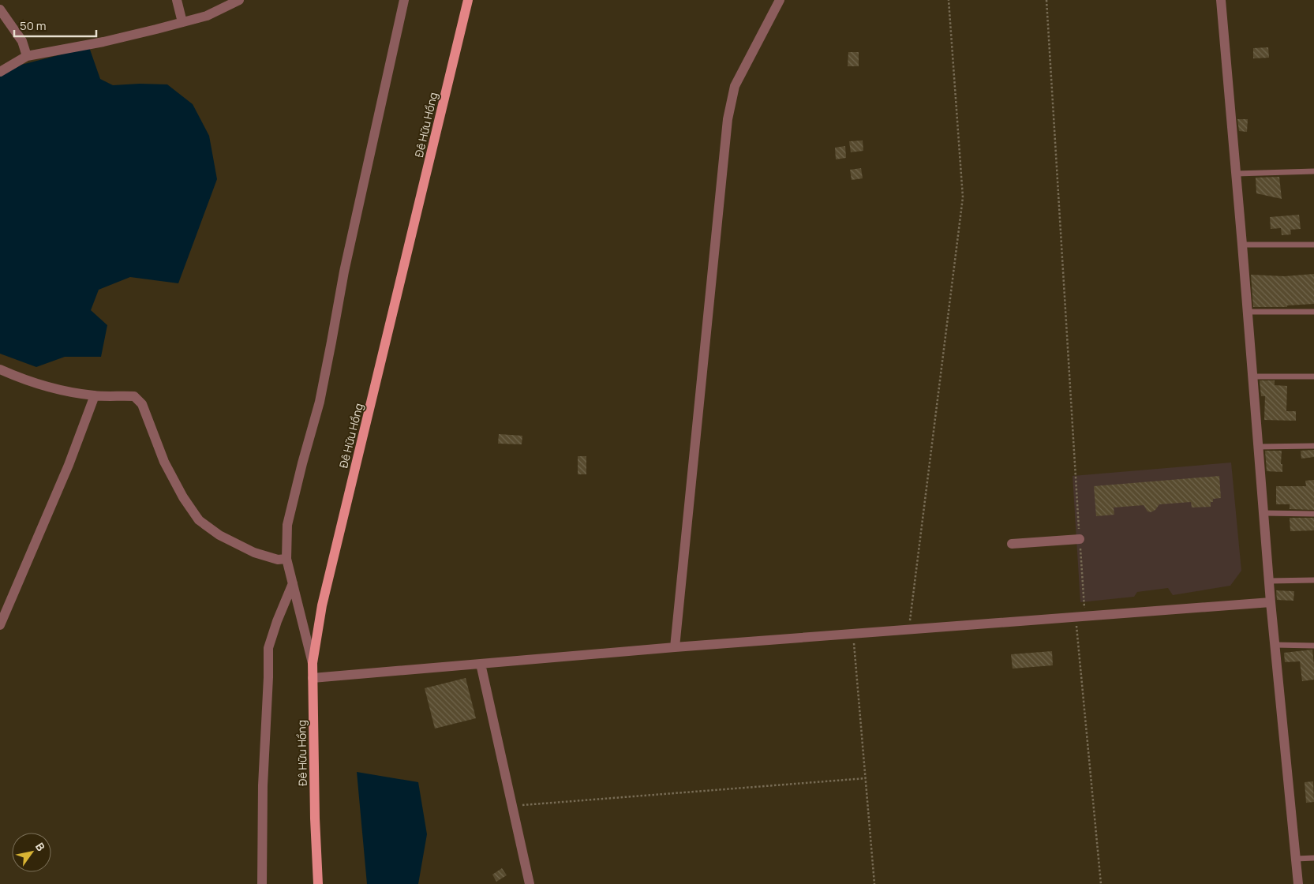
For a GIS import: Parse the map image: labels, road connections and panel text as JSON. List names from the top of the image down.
{
  "streets": {
    "main road": ["Đê Hữu Hồng"]
  },
  "scale_bar": "50 m",
  "north": "top right"
}
